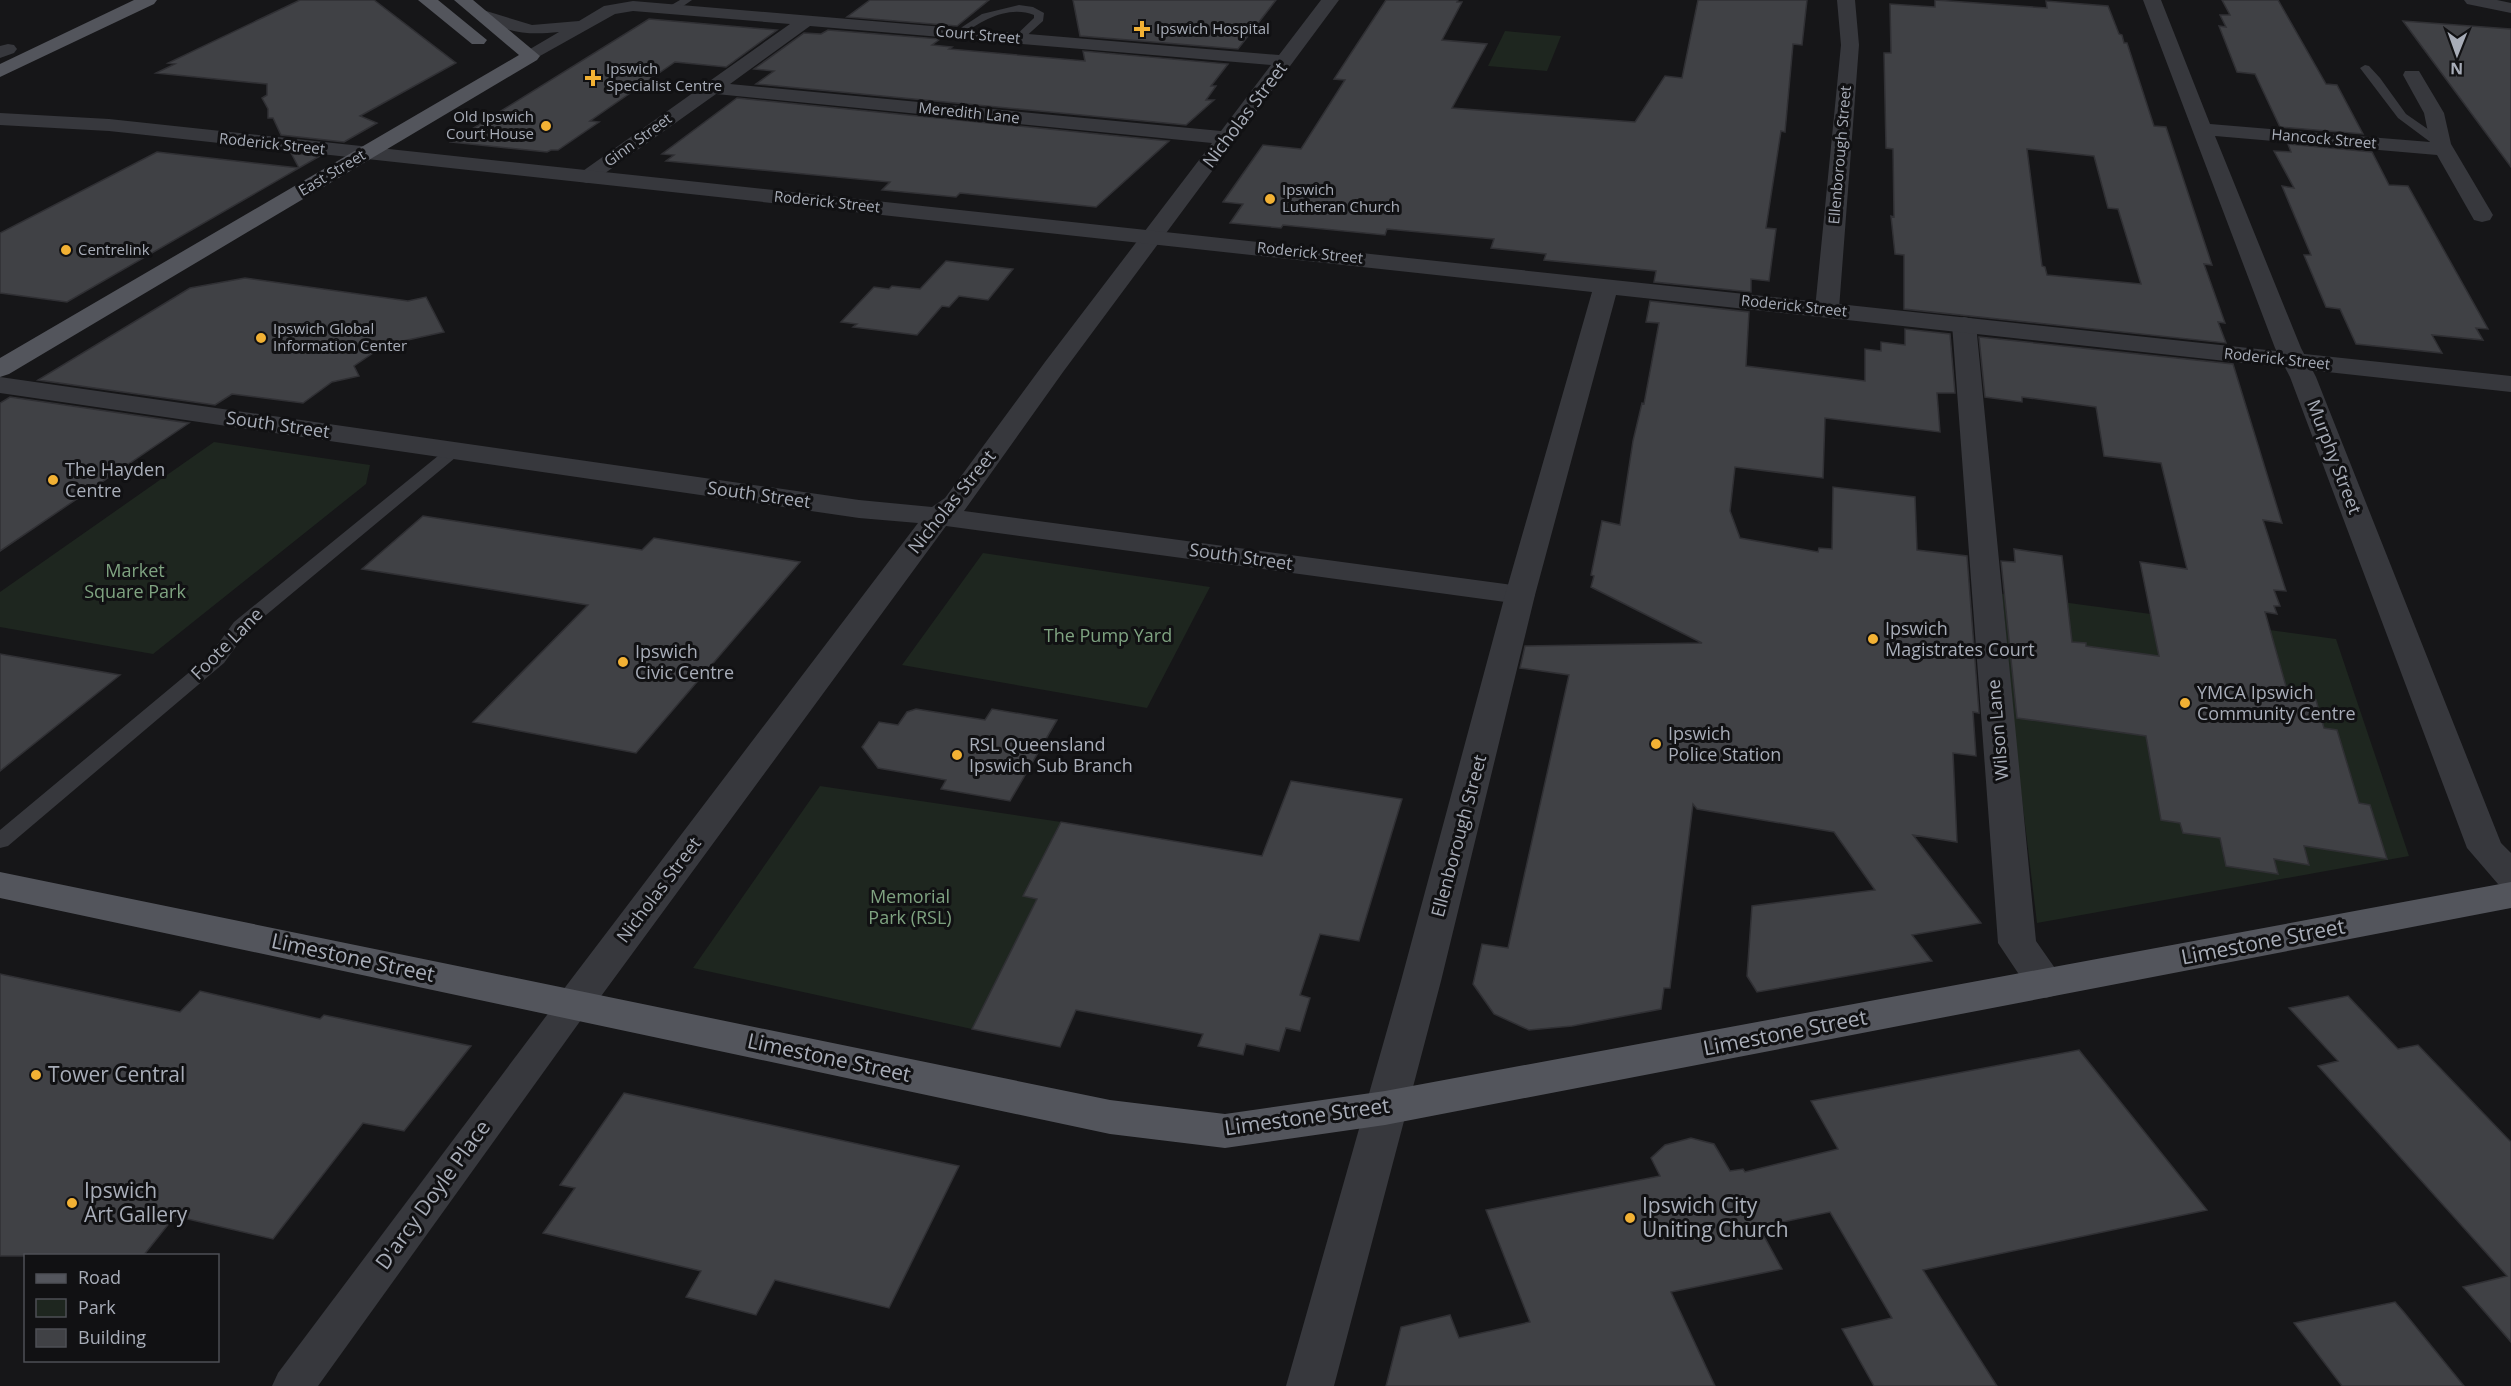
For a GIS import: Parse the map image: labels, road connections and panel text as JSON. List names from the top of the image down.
{
  "streets": {
    "main road": ["East Street", "Limestone Street"],
    "street": [
      "Court Street",
      "Meredith Lane",
      "Nicholas Street",
      "Hancock Street",
      "Ginn Street",
      "Roderick Street",
      "Ellenborough Street",
      "South Street",
      "Murphy Street",
      "Wilson Lane",
      "D'arcy Doyle Place"
    ],
    "lane": ["Foote Lane"]
  },
  "crossings": [
    ["Court Street", "Nicholas Street"],
    ["Court Street", "Ginn Street"],
    ["Court Street", "East Street"],
    ["Meredith Lane", "Nicholas Street"],
    ["Meredith Lane", "Ginn Street"],
    ["Nicholas Street", "Roderick Street"],
    ["Nicholas Street", "South Street"],
    ["Nicholas Street", "Limestone Street"],
    ["Nicholas Street", "D'arcy Doyle Place"],
    ["Hancock Street", "Murphy Street"],
    ["Ginn Street", "Roderick Street"],
    ["Roderick Street", "Ellenborough Street"],
    ["Roderick Street", "East Street"],
    ["Roderick Street", "Murphy Street"],
    ["Roderick Street", "Wilson Lane"],
    ["Ellenborough Street", "South Street"],
    ["Ellenborough Street", "Limestone Street"],
    ["South Street", "Foote Lane"],
    ["Wilson Lane", "Limestone Street"],
    ["Limestone Street", "D'arcy Doyle Place"]
  ],
  "parks": ["Market Square Park", "The Pump Yard", "Memorial Park (RSL)"],
  "places": {
    "health": ["Ipswich Hospital", "Ipswich Specialist Centre"],
    "other": [
      "Old Ipswich Court House",
      "Ipswich Lutheran Church",
      "Centrelink",
      "Ipswich Global Information Center",
      "The Hayden Centre",
      "Ipswich Magistrates Court",
      "Ipswich Civic Centre",
      "YMCA Ipswich Community Centre",
      "Ipswich Police Station",
      "RSL Queensland Ipswich Sub Branch",
      "Tower Central",
      "Ipswich Art Gallery",
      "Ipswich City Uniting Church"
    ]
  },
  "legend": ["Road", "Park", "Building"],
  "north": "bottom"
}
